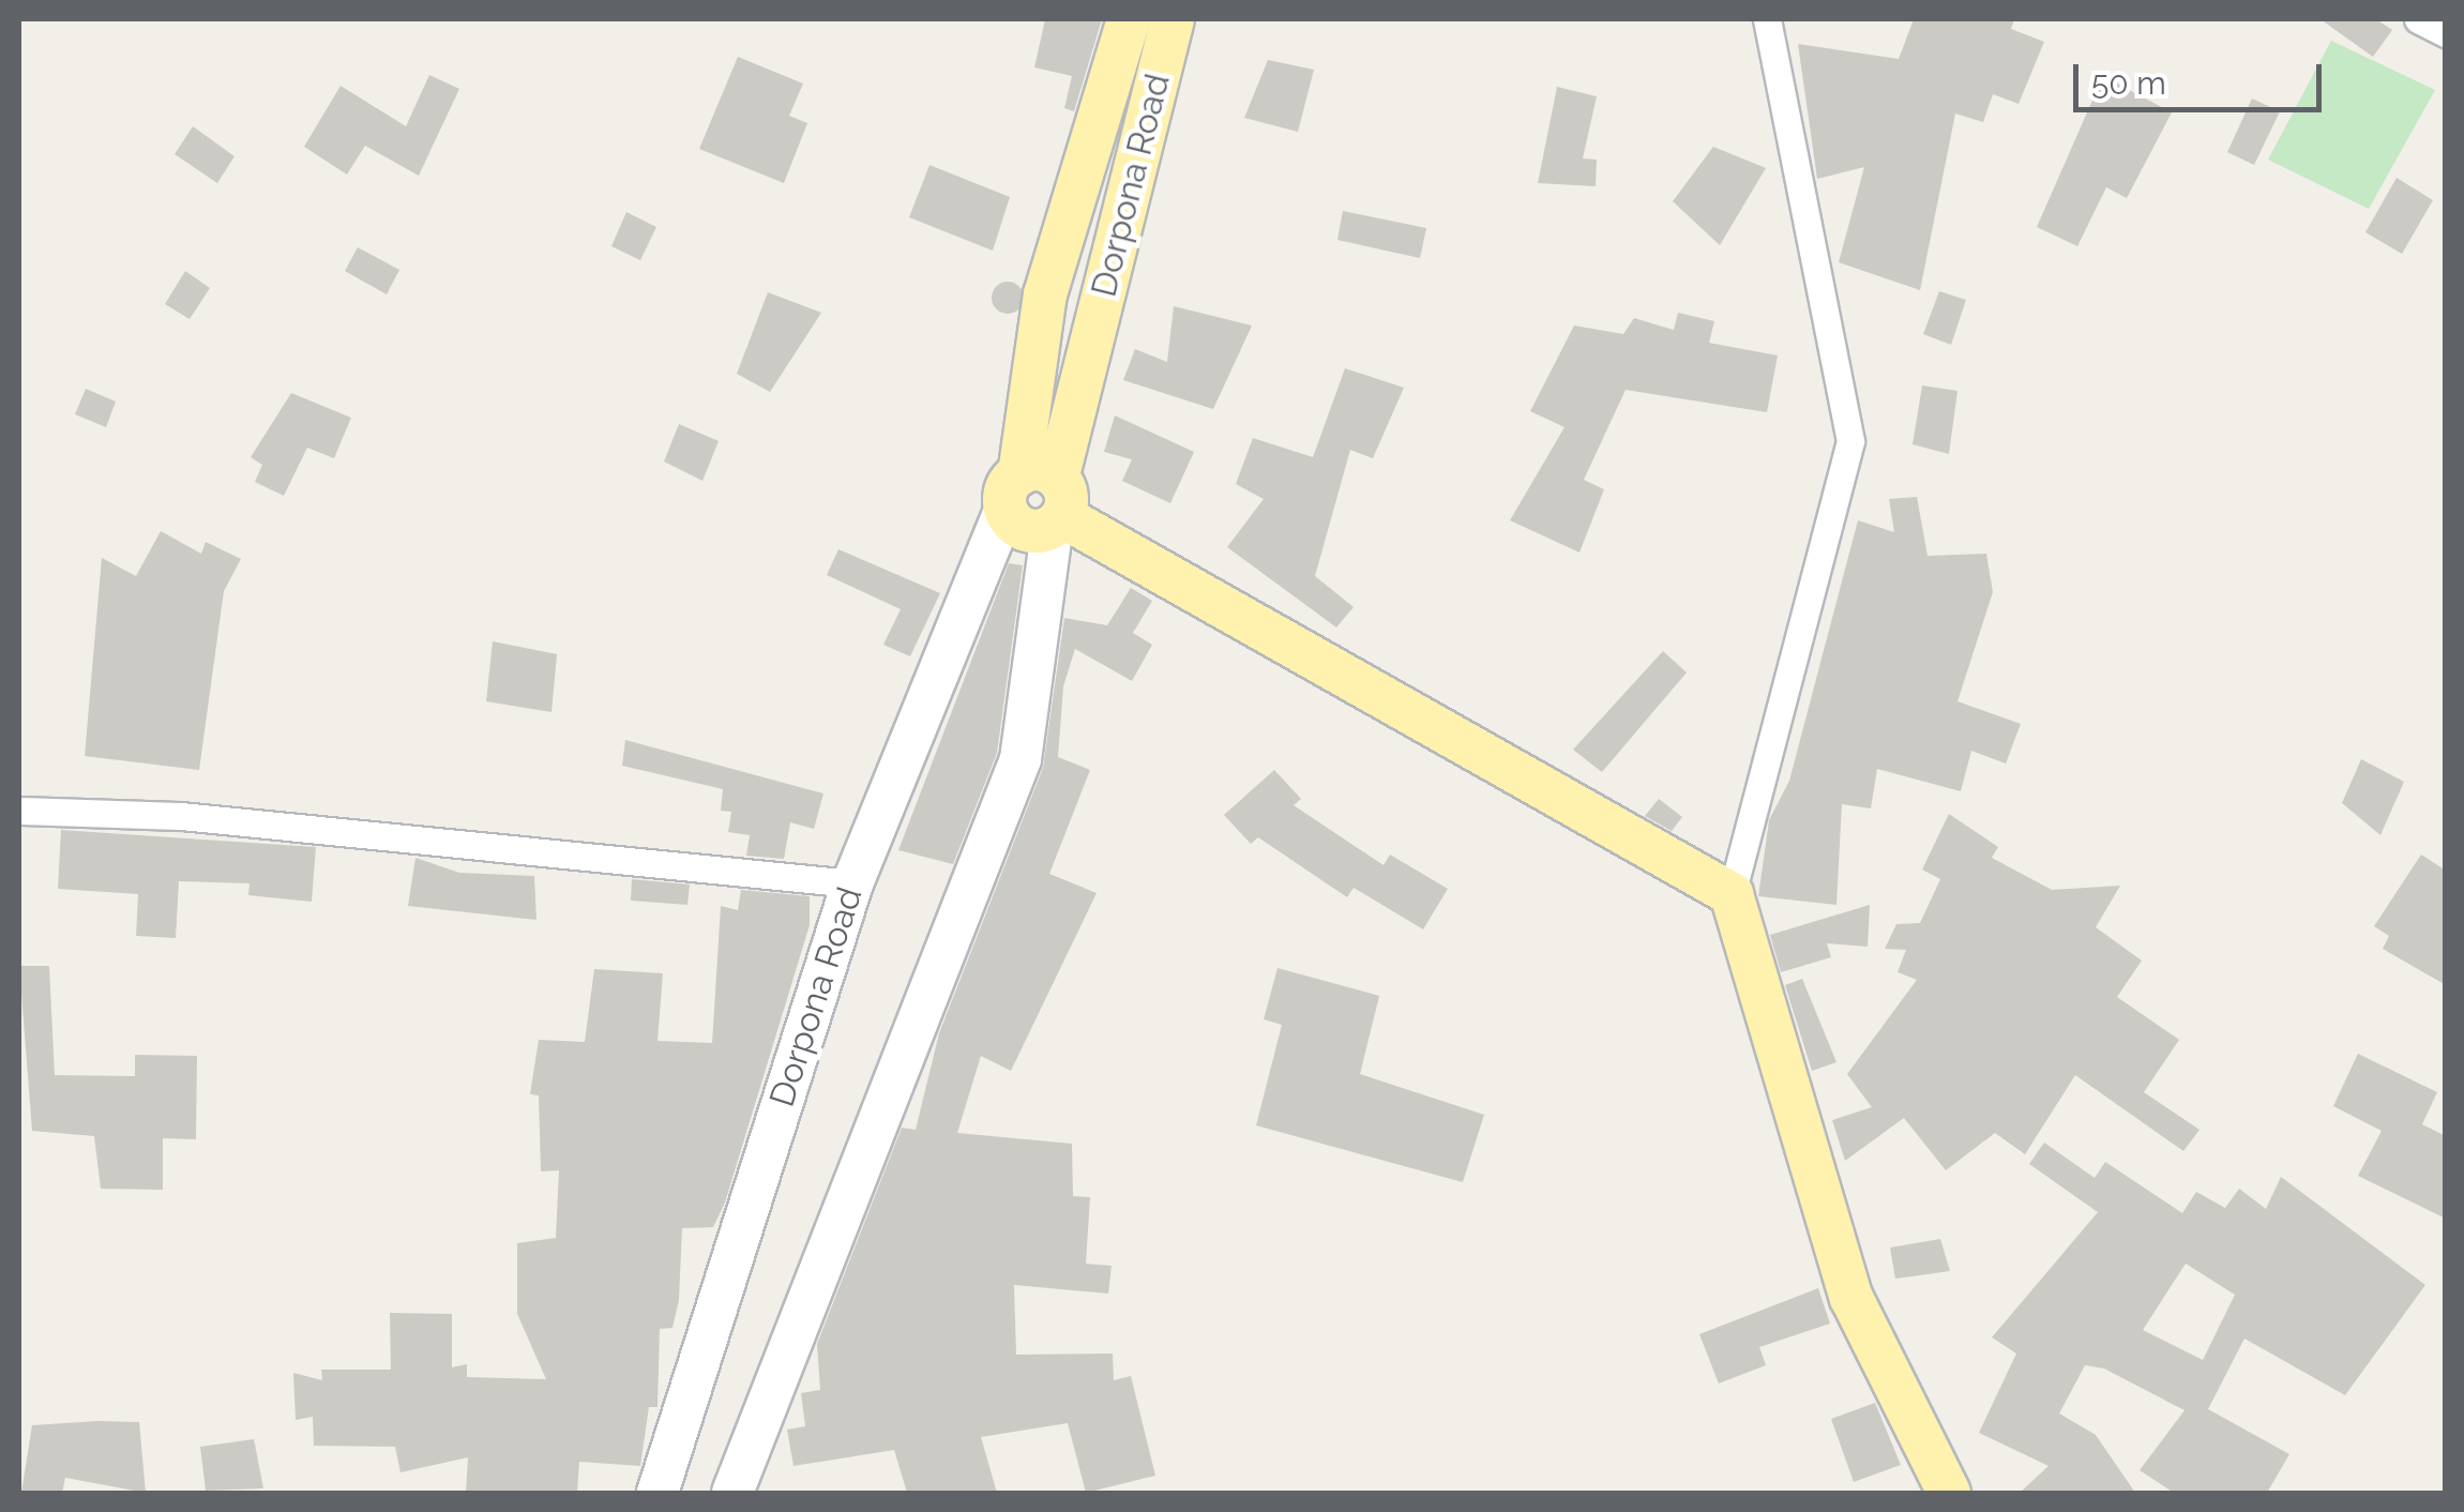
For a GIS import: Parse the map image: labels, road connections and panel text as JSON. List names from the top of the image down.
{
  "streets": {
    "main road": ["Dorpona Road"]
  },
  "scale_bar": "50 m"
}
